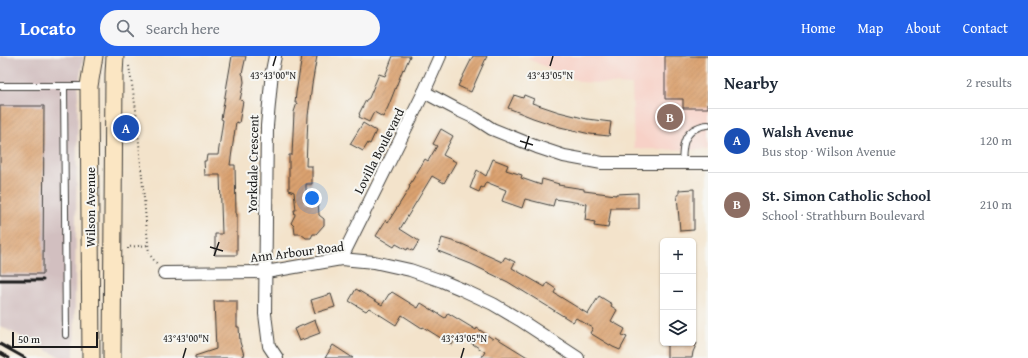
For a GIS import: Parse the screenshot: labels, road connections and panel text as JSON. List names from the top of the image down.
{
  "streets": {
    "main road": ["Wilson Avenue"],
    "street": ["Lovilla Boulevard", "Yorkdale Crescent", "Ann Arbour Road"]
  },
  "crossings": [
    ["Lovilla Boulevard", "Ann Arbour Road"],
    ["Yorkdale Crescent", "Ann Arbour Road"]
  ],
  "scale_bar": "50 m",
  "page": {
    "header": "Locato",
    "search": "Search here",
    "nav": [
      "Home",
      "Map",
      "About",
      "Contact"
    ],
    "heading": ["Nearby", "2 results"],
    "pins": ["B", "A"],
    "list": [
      {
        "mark": "A",
        "name": "Walsh Avenue",
        "note": "Bus stop · Wilson Avenue",
        "value": "120 m"
      },
      {
        "mark": "B",
        "name": "St. Simon Catholic School",
        "note": "School · Strathburn Boulevard",
        "value": "210 m"
      }
    ],
    "map_buttons": ["+", "−"],
    "scale": "50 m"
  },
  "coordinates": ["43°43'00\"N", "43°43'05\"N"]
}
